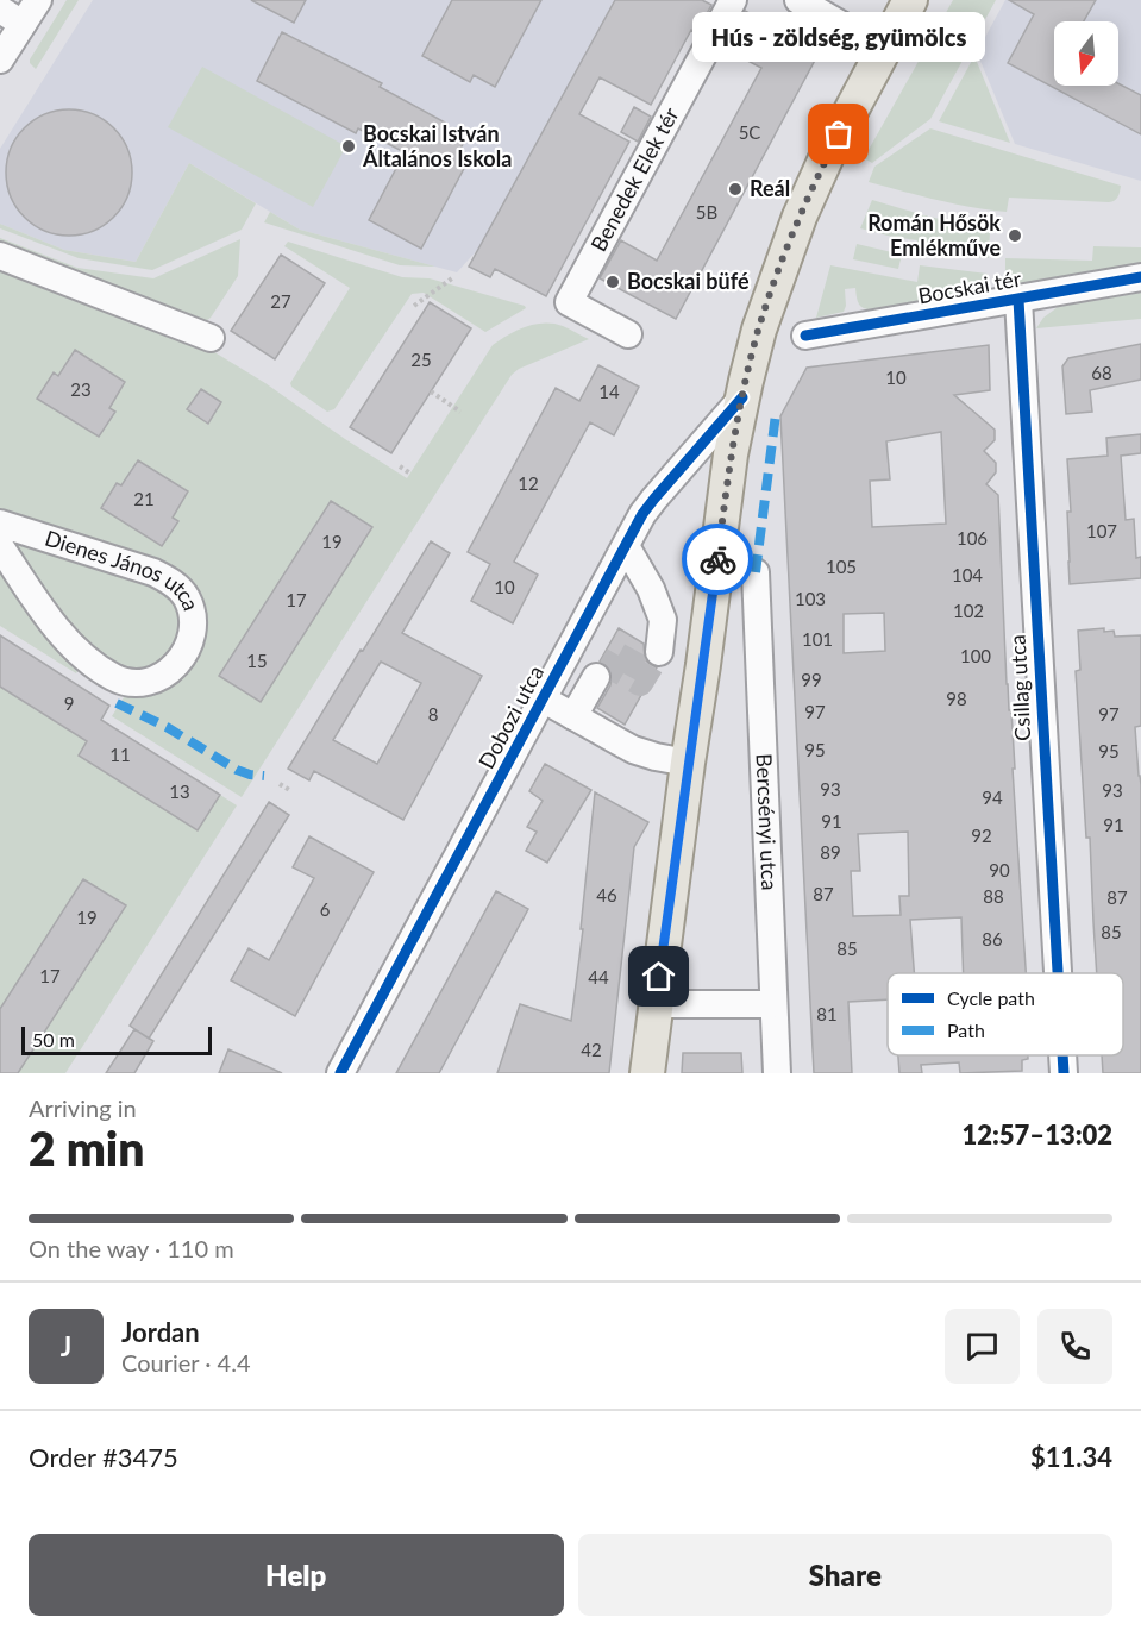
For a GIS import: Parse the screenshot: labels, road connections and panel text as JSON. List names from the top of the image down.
{
  "streets": {
    "street": [
      "Benedek Elek tér",
      "Bocskai tér",
      "Dienes János utca",
      "Csillag utca",
      "Dobozi utca",
      "Bercsényi utca"
    ]
  },
  "crossings": [
    ["Bocskai tér", "Csillag utca"]
  ],
  "places": [
    "Hús - zöldség, gyümölcs",
    "Bocskai István Általános Iskola",
    "Reál",
    "Román Hősök Emlékműve",
    "Bocskai büfé"
  ],
  "house_numbers": [
    "5C",
    "5B",
    "27",
    "25",
    "68",
    "10",
    "23",
    "14",
    "12",
    "21",
    "107",
    "106",
    "19",
    "105",
    "104",
    "10",
    "103",
    "17",
    "102",
    "101",
    "100",
    "15",
    "99",
    "98",
    "9",
    "97",
    "8",
    "97",
    "95",
    "95",
    "11",
    "93",
    "93",
    "13",
    "94",
    "91",
    "91",
    "92",
    "89",
    "90",
    "87",
    "46",
    "88",
    "87",
    "6",
    "19",
    "85",
    "86",
    "85",
    "17",
    "44",
    "81",
    "42"
  ],
  "legend": ["Cycle path", "Path"],
  "scale_bar": "50 m",
  "north": "bottom",
  "page": {
    "bubble": "Hús - zöldség, gyümölcs",
    "scale": "50 m",
    "heading": ["2 min", "Arriving in", "12:57–13:02"],
    "panel": [
      "Jordan",
      "Courier · 4.4",
      "Order #3475",
      "$11.34"
    ],
    "bar": "On the way · 110 m",
    "round": "J",
    "buttons": ["Help", "Share"]
  }
}
